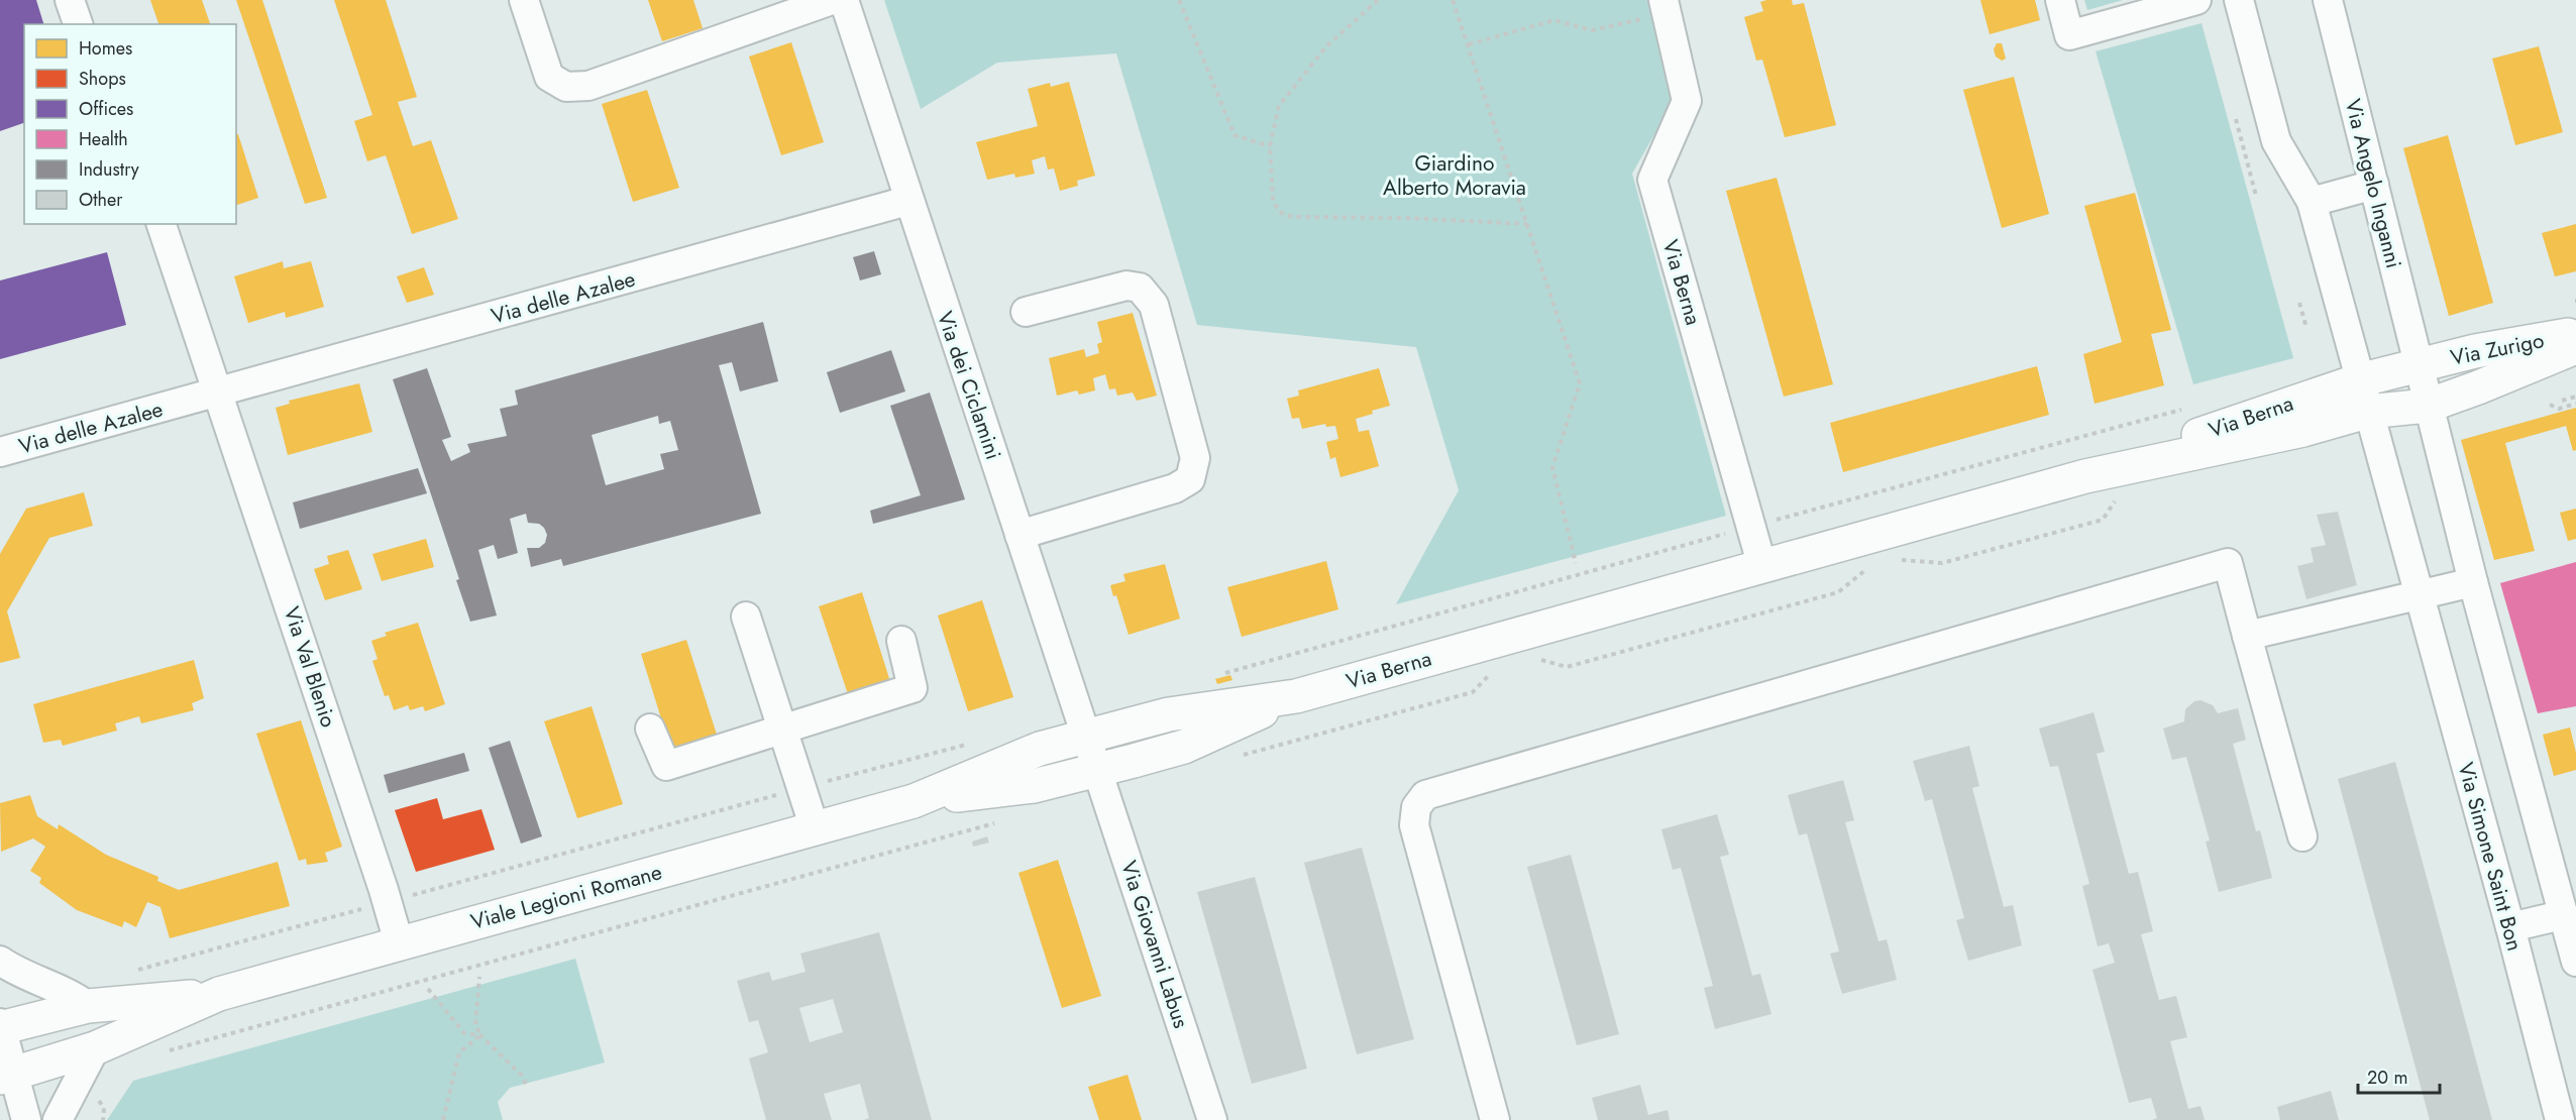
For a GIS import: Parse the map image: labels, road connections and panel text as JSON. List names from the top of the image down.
{
  "streets": {
    "main road": ["Via Berna", "Via Zurigo", "Viale Legioni Romane"],
    "street": [
      "Via Angelo Inganni",
      "Via delle Azalee",
      "Via dei Ciclamini",
      "Via Val Blenio",
      "Via Simone Saint Bon",
      "Via Giovanni Labus"
    ]
  },
  "crossings": [
    ["Via Angelo Inganni", "Via Berna"],
    ["Via Angelo Inganni", "Via Zurigo"],
    ["Via Berna", "Via Zurigo"],
    ["Via Berna", "Via dei Ciclamini"],
    ["Via Berna", "Via Simone Saint Bon"],
    ["Via Berna", "Viale Legioni Romane"],
    ["Via Berna", "Via Giovanni Labus"],
    ["Via delle Azalee", "Via dei Ciclamini"],
    ["Via delle Azalee", "Via Val Blenio"],
    ["Via dei Ciclamini", "Viale Legioni Romane"],
    ["Via dei Ciclamini", "Via Giovanni Labus"],
    ["Via Val Blenio", "Viale Legioni Romane"],
    ["Viale Legioni Romane", "Via Giovanni Labus"]
  ],
  "parks": ["Giardino Alberto Moravia"],
  "legend": [
    "Homes",
    "Shops",
    "Offices",
    "Health",
    "Industry",
    "Other"
  ],
  "scale_bar": "20 m"
}
